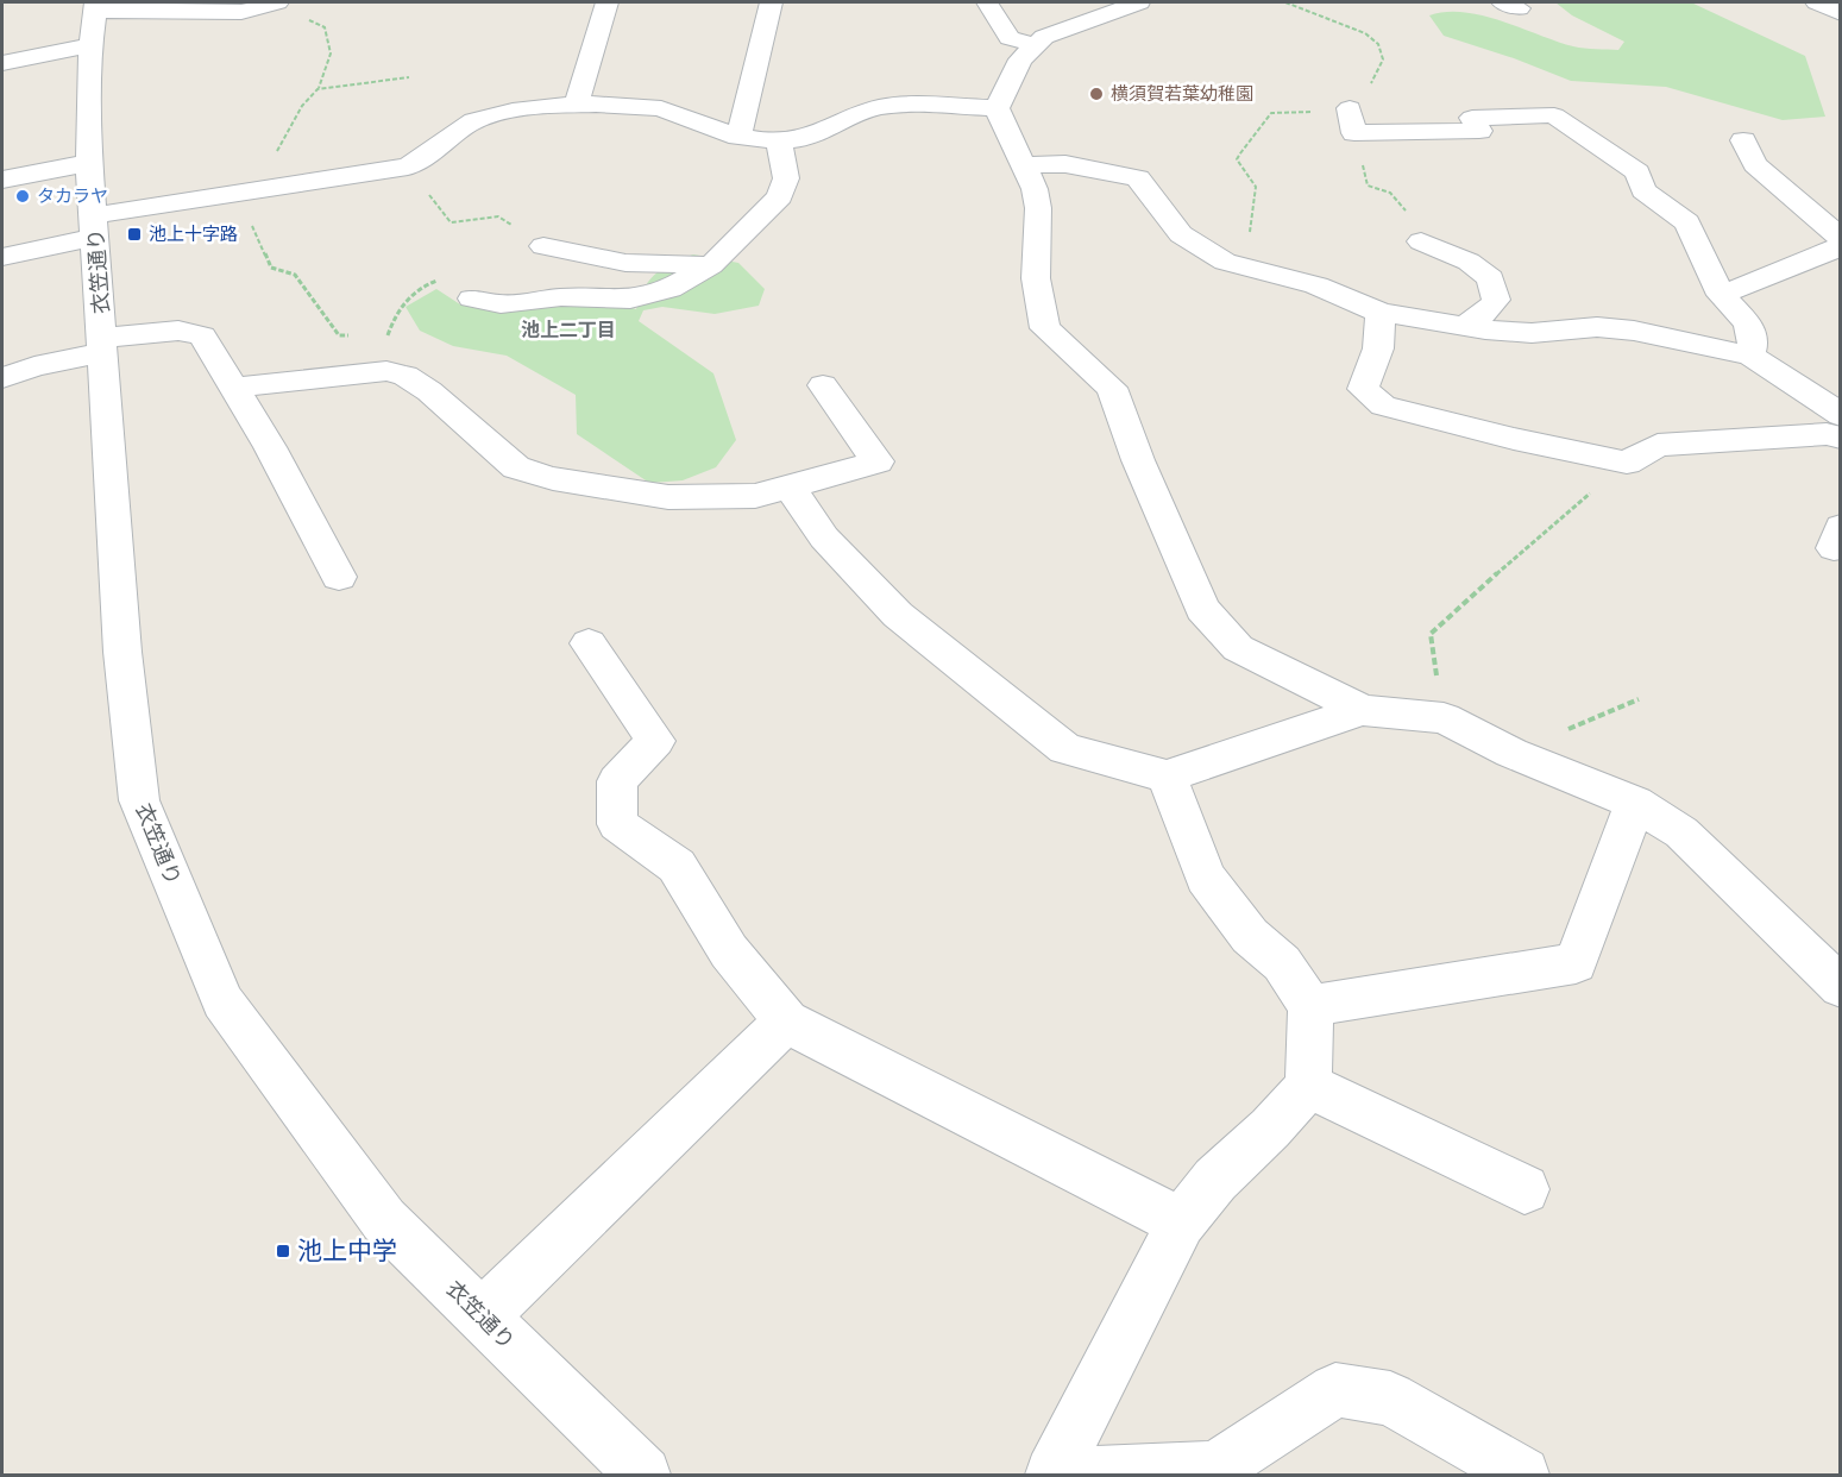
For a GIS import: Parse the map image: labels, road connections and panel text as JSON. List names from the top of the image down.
{
  "streets": {
    "street": ["衣笠通り"]
  },
  "districts": ["池上二丁目"],
  "places": {
    "other": ["横須賀若葉幼稚園", "タカラヤ"],
    "transit": ["池上十字路", "池上中学"]
  }
}
